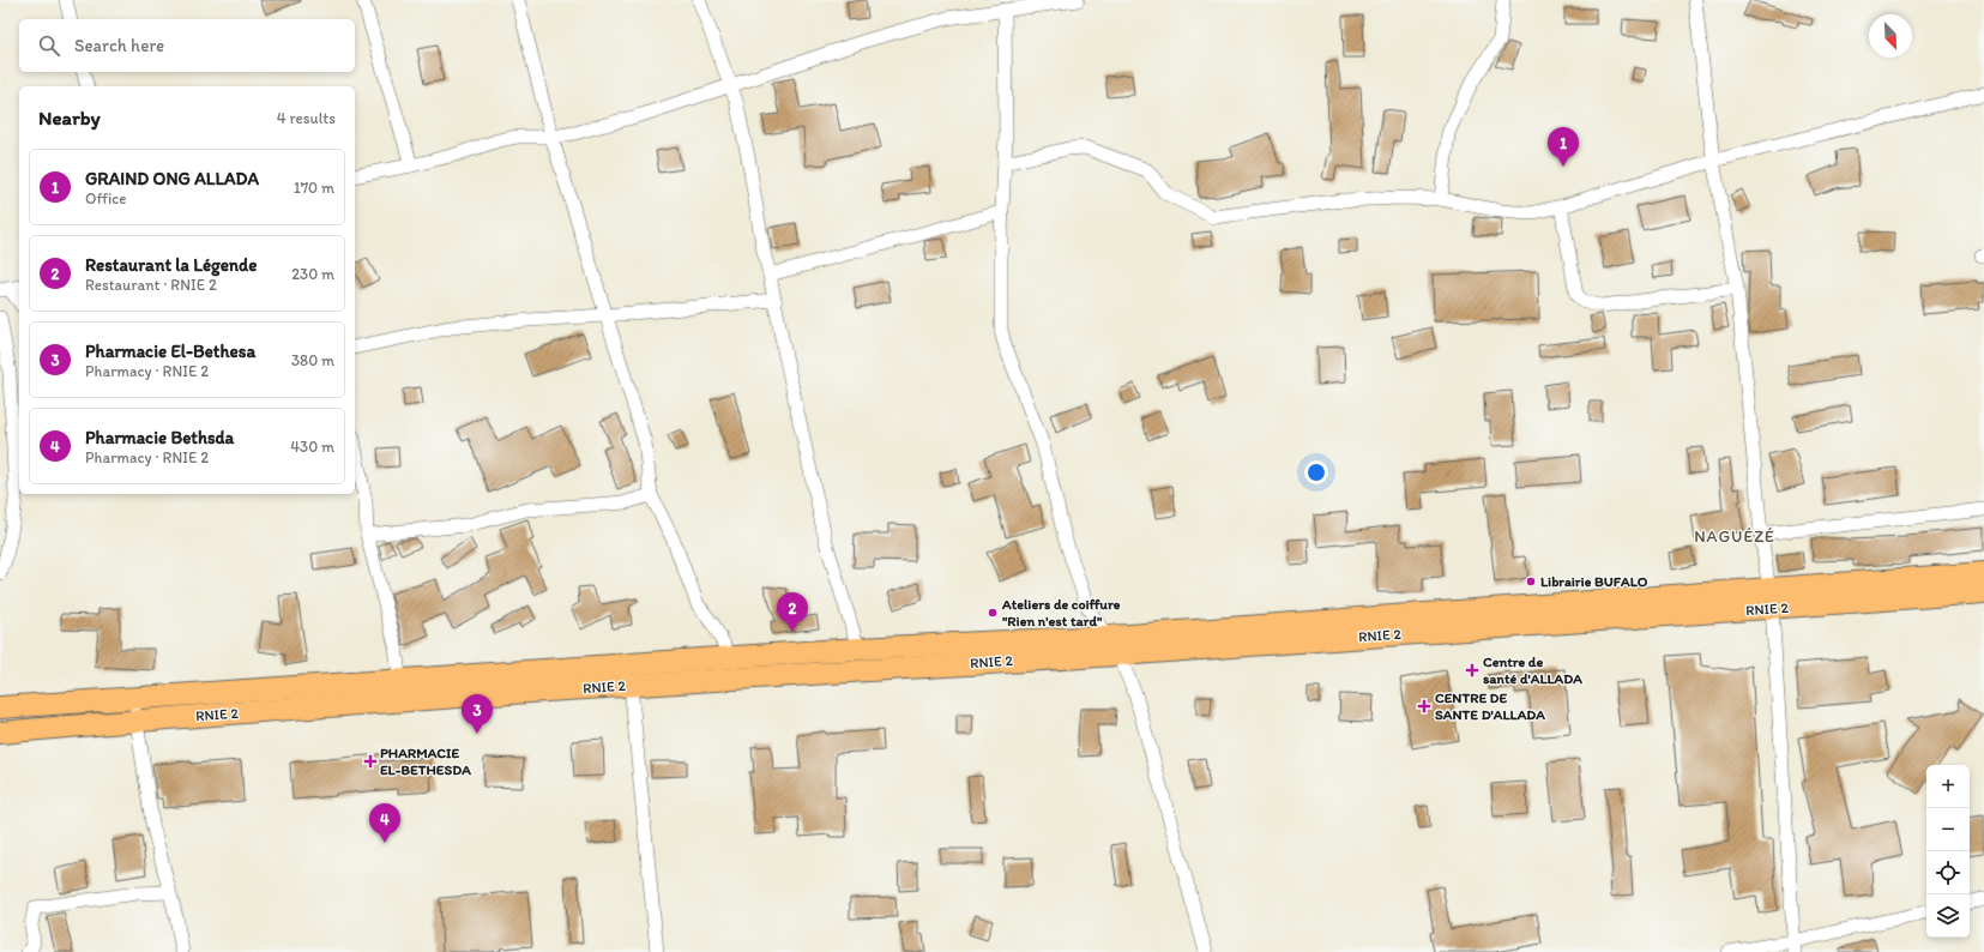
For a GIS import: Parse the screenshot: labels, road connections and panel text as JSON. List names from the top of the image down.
{
  "streets": {
    "highway": ["RNIE 2"]
  },
  "districts": ["NAGUÉZÉ"],
  "places": {
    "other": ["Librairie BUFALO", "Ateliers de coiffure \"Rien n'est tard\""],
    "health": ["Centre de santé d'ALLADA", "CENTRE DE SANTE D'ALLADA", "PHARMACIE EL-BETHESDA"]
  },
  "north": "bottom right",
  "page": {
    "search": "Search here",
    "heading": ["Nearby", "4 results"],
    "pins": [
      "1",
      "2",
      "3",
      "4"
    ],
    "list": [
      {
        "mark": "1",
        "name": "GRAIND ONG ALLADA",
        "note": "Office",
        "value": "170 m"
      },
      {
        "mark": "2",
        "name": "Restaurant la Légende",
        "note": "Restaurant · RNIE 2",
        "value": "230 m"
      },
      {
        "mark": "3",
        "name": "Pharmacie El-Bethesa",
        "note": "Pharmacy · RNIE 2",
        "value": "380 m"
      },
      {
        "mark": "4",
        "name": "Pharmacie Bethsda",
        "note": "Pharmacy · RNIE 2",
        "value": "430 m"
      }
    ],
    "map_buttons": ["+", "−"]
  }
}
